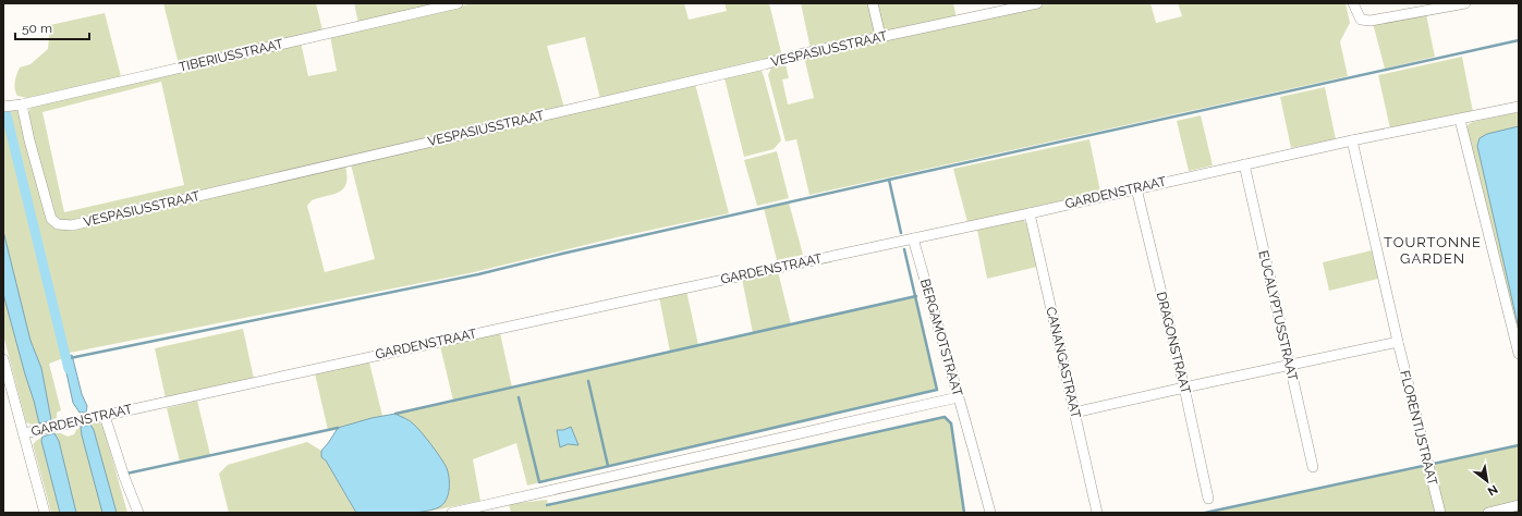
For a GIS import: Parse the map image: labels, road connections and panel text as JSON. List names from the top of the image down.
{
  "streets": {
    "street": [
      "VESPASIUSSTRAAT",
      "TIBERIUSSTRAAT",
      "GARDENSTRAAT",
      "EUCALYPTUSSTRAAT",
      "BERGAMOTSTRAAT",
      "DRAGONSTRAAT",
      "CANANGASTRAAT",
      "FLORENTIJSTRAAT"
    ]
  },
  "crossings": [
    ["VESPASIUSSTRAAT", "TIBERIUSSTRAAT"],
    ["GARDENSTRAAT", "EUCALYPTUSSTRAAT"],
    ["GARDENSTRAAT", "BERGAMOTSTRAAT"],
    ["GARDENSTRAAT", "DRAGONSTRAAT"],
    ["GARDENSTRAAT", "CANANGASTRAAT"],
    ["GARDENSTRAAT", "FLORENTIJSTRAAT"]
  ],
  "districts": ["TOURTONNE GARDEN"],
  "scale_bar": "50 m",
  "north": "bottom right"
}
